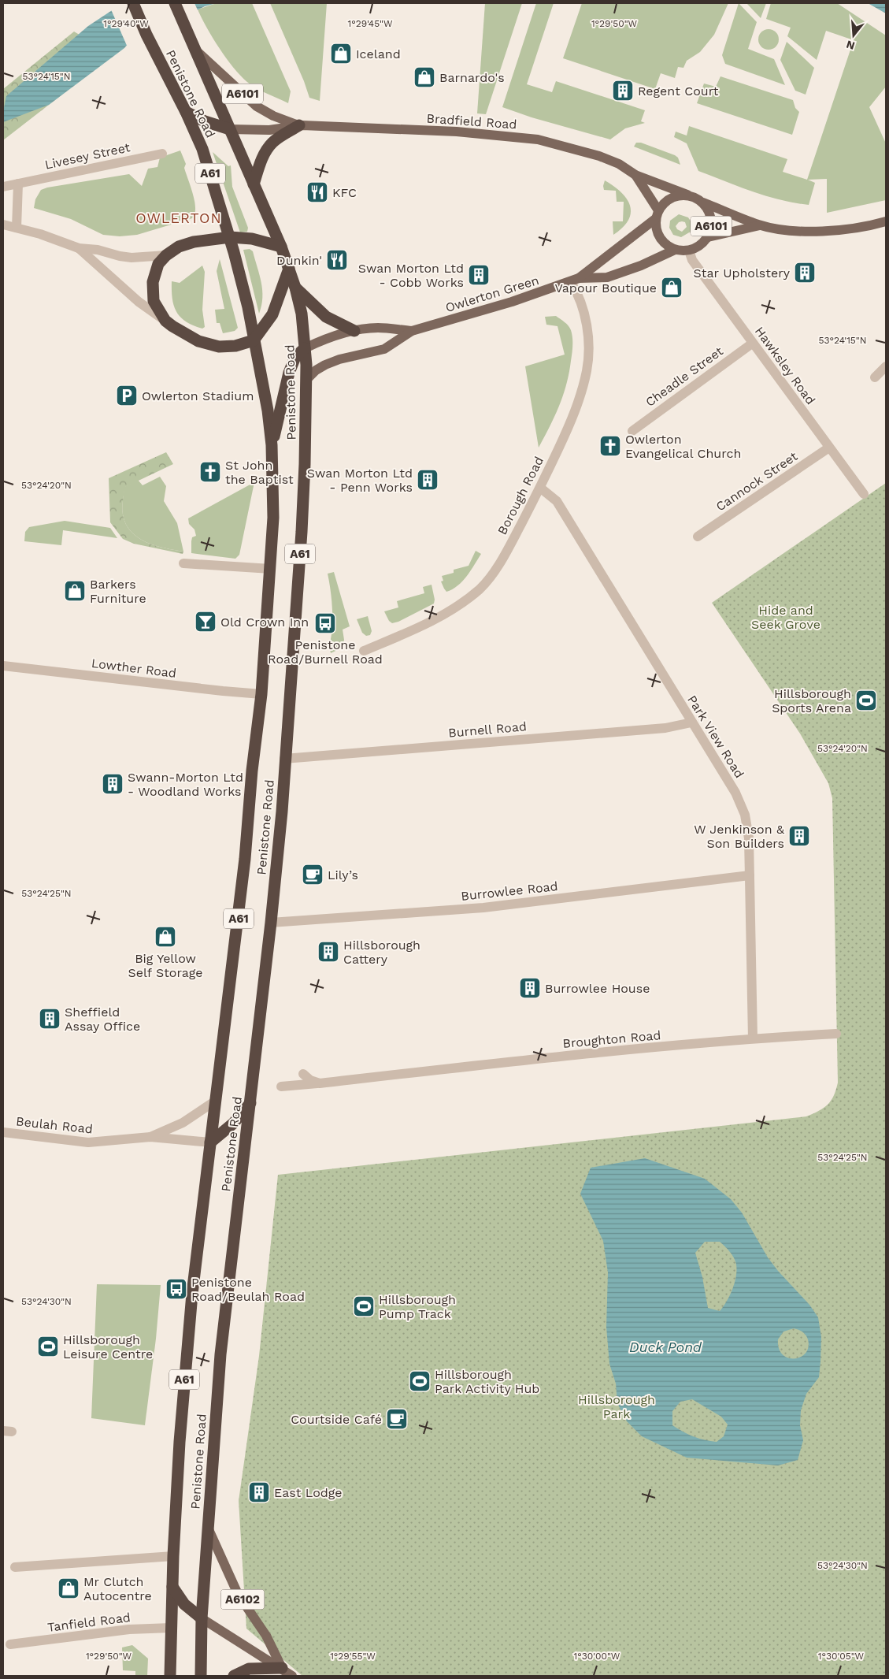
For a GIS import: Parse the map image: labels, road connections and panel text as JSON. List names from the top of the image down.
{
  "streets": {
    "highway": ["Penistone Road", "A61"],
    "main road": [
      "A6101",
      "Bradfield Road",
      "Owlerton Green",
      "A6102"
    ],
    "street": [
      "Livesey Street",
      "Hawksley Road",
      "Cheadle Street",
      "Cannock Street",
      "Borough Road",
      "Lowther Road",
      "Burnell Road",
      "Park View Road",
      "Burrowlee Road",
      "Broughton Road",
      "Beulah Road",
      "Tanfield Road"
    ]
  },
  "crossings": [
    ["Penistone Road", "A6101"],
    ["Penistone Road", "Owlerton Green"],
    ["Penistone Road", "Lowther Road"],
    ["Penistone Road", "Burnell Road"],
    ["Penistone Road", "Burrowlee Road"],
    ["Penistone Road", "Beulah Road"],
    ["Penistone Road", "A6102"],
    ["Penistone Road", "Tanfield Road"],
    ["A6101", "Bradfield Road"],
    ["A6101", "Owlerton Green"],
    ["A6101", "Hawksley Road"],
    ["Bradfield Road", "Owlerton Green"],
    ["Bradfield Road", "Hawksley Road"],
    ["Owlerton Green", "Hawksley Road"],
    ["Owlerton Green", "Borough Road"],
    ["Hawksley Road", "Cheadle Street"],
    ["Hawksley Road", "Cannock Street"],
    ["Borough Road", "Park View Road"],
    ["Burnell Road", "Park View Road"],
    ["Park View Road", "Burrowlee Road"],
    ["Park View Road", "Broughton Road"]
  ],
  "districts": ["OWLERTON"],
  "water": ["Duck Pond"],
  "parks": ["Hide and Seek Grove", "Hillsborough Park"],
  "places": {
    "shop": [
      "Iceland",
      "Barnardo's",
      "Vapour Boutique",
      "Barkers Furniture",
      "Big Yellow Self Storage",
      "Mr Clutch Autocentre"
    ],
    "building": [
      "Regent Court",
      "Star Upholstery",
      "Swan Morton Ltd - Cobb Works",
      "Swan Morton Ltd - Penn Works",
      "Swann-Morton Ltd - Woodland Works",
      "W Jenkinson & Son Builders",
      "Hillsborough Cattery",
      "Burrowlee House",
      "Sheffield Assay Office",
      "East Lodge"
    ],
    "restaurant": ["KFC", "Dunkin'"],
    "parking": ["Owlerton Stadium"],
    "church": ["Owlerton Evangelical Church", "St John the Baptist"],
    "bar": ["Old Crown Inn"],
    "bus stop": ["Penistone Road/Burnell Road", "Penistone Road/Beulah Road"],
    "sports": [
      "Hillsborough Sports Arena",
      "Hillsborough Pump Track",
      "Hillsborough Leisure Centre",
      "Hillsborough Park Activity Hub"
    ],
    "cafe": ["Lily’s", "Courtside Café"]
  },
  "north": "bottom",
  "coordinates": [
    "1°29'40\"W",
    "1°29'45\"W",
    "1°29'50\"W",
    "53°24'15\"N",
    "53°24'20\"N",
    "53°24'25\"N",
    "53°24'30\"N",
    "1°29'55\"W",
    "1°30'00\"W",
    "1°30'05\"W"
  ]
}
